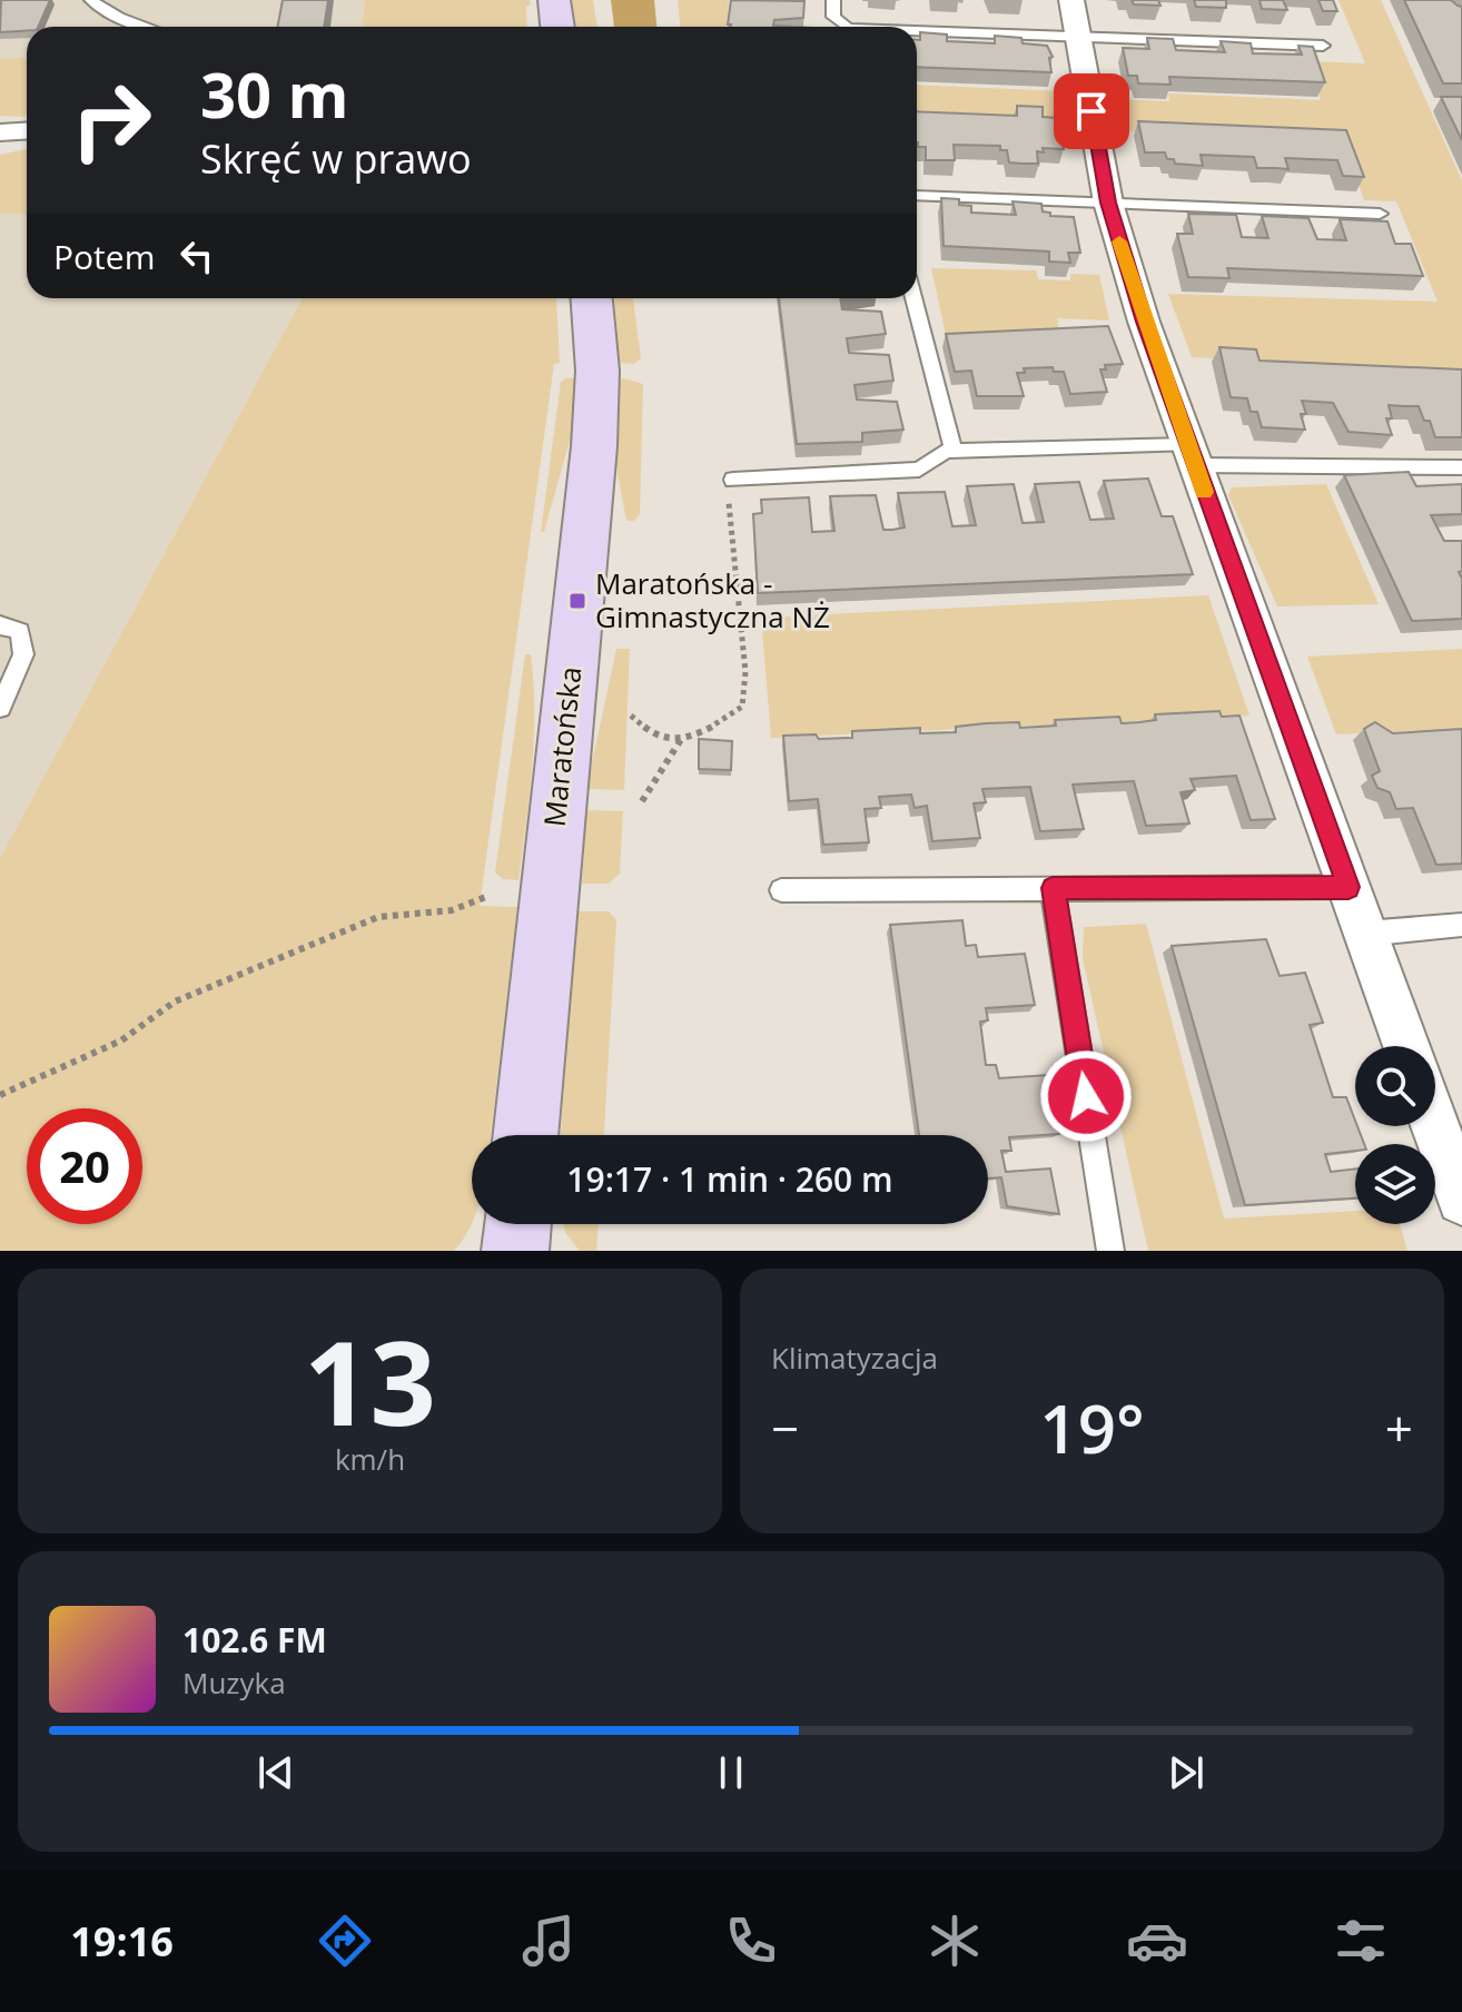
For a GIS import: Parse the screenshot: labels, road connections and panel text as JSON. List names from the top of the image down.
{
  "streets": {
    "main road": ["Maratońska"]
  },
  "places": {
    "transit": ["Maratońska - Gimnastyczna NŻ"]
  },
  "page": {
    "turn": ["30 m", "Skręć w prawo"],
    "then": "Potem",
    "limit": "20",
    "trip": "19:17 · 1 min · 260 m",
    "tile": [
      ["13", "km/h"],
      "Klimatyzacja"
    ],
    "heat": ["−", "19°", "+"],
    "song": ["102.6 FM", "Muzyka"],
    "tabs": "19:16"
  }
}
